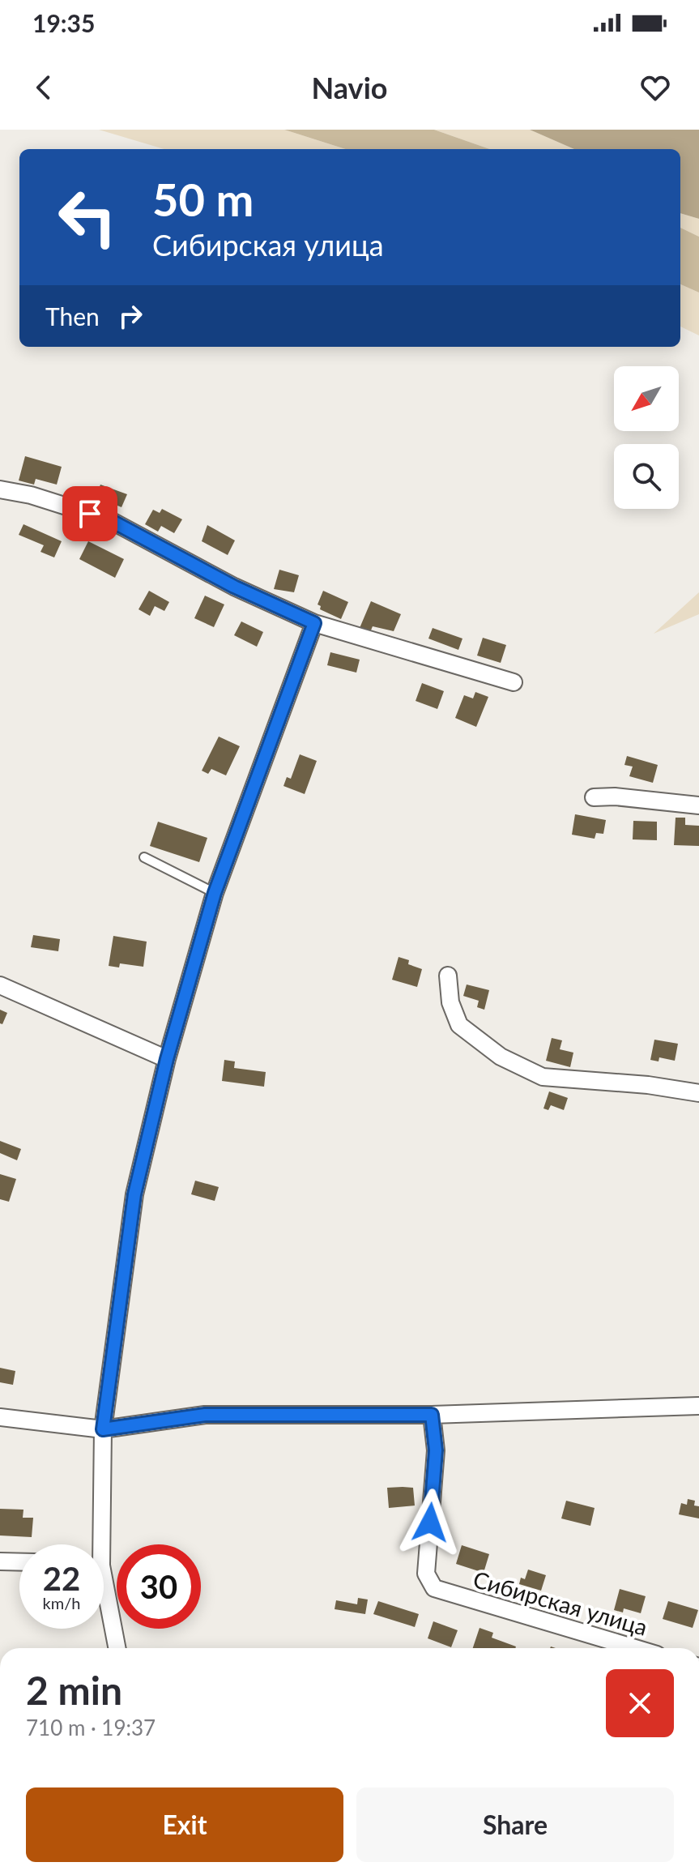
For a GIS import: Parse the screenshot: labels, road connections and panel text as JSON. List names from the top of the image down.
{
  "streets": {
    "street": ["Сибирская улица"]
  },
  "north": "bottom left",
  "page": {
    "status": "19:35",
    "header": "Navio",
    "turn": ["50 m", "Сибирская улица"],
    "then": "Then",
    "speed": "22 km/h",
    "limit": "30",
    "heading": ["2 min", "710 m · 19:37"],
    "buttons": ["Exit", "Share"]
  }
}
